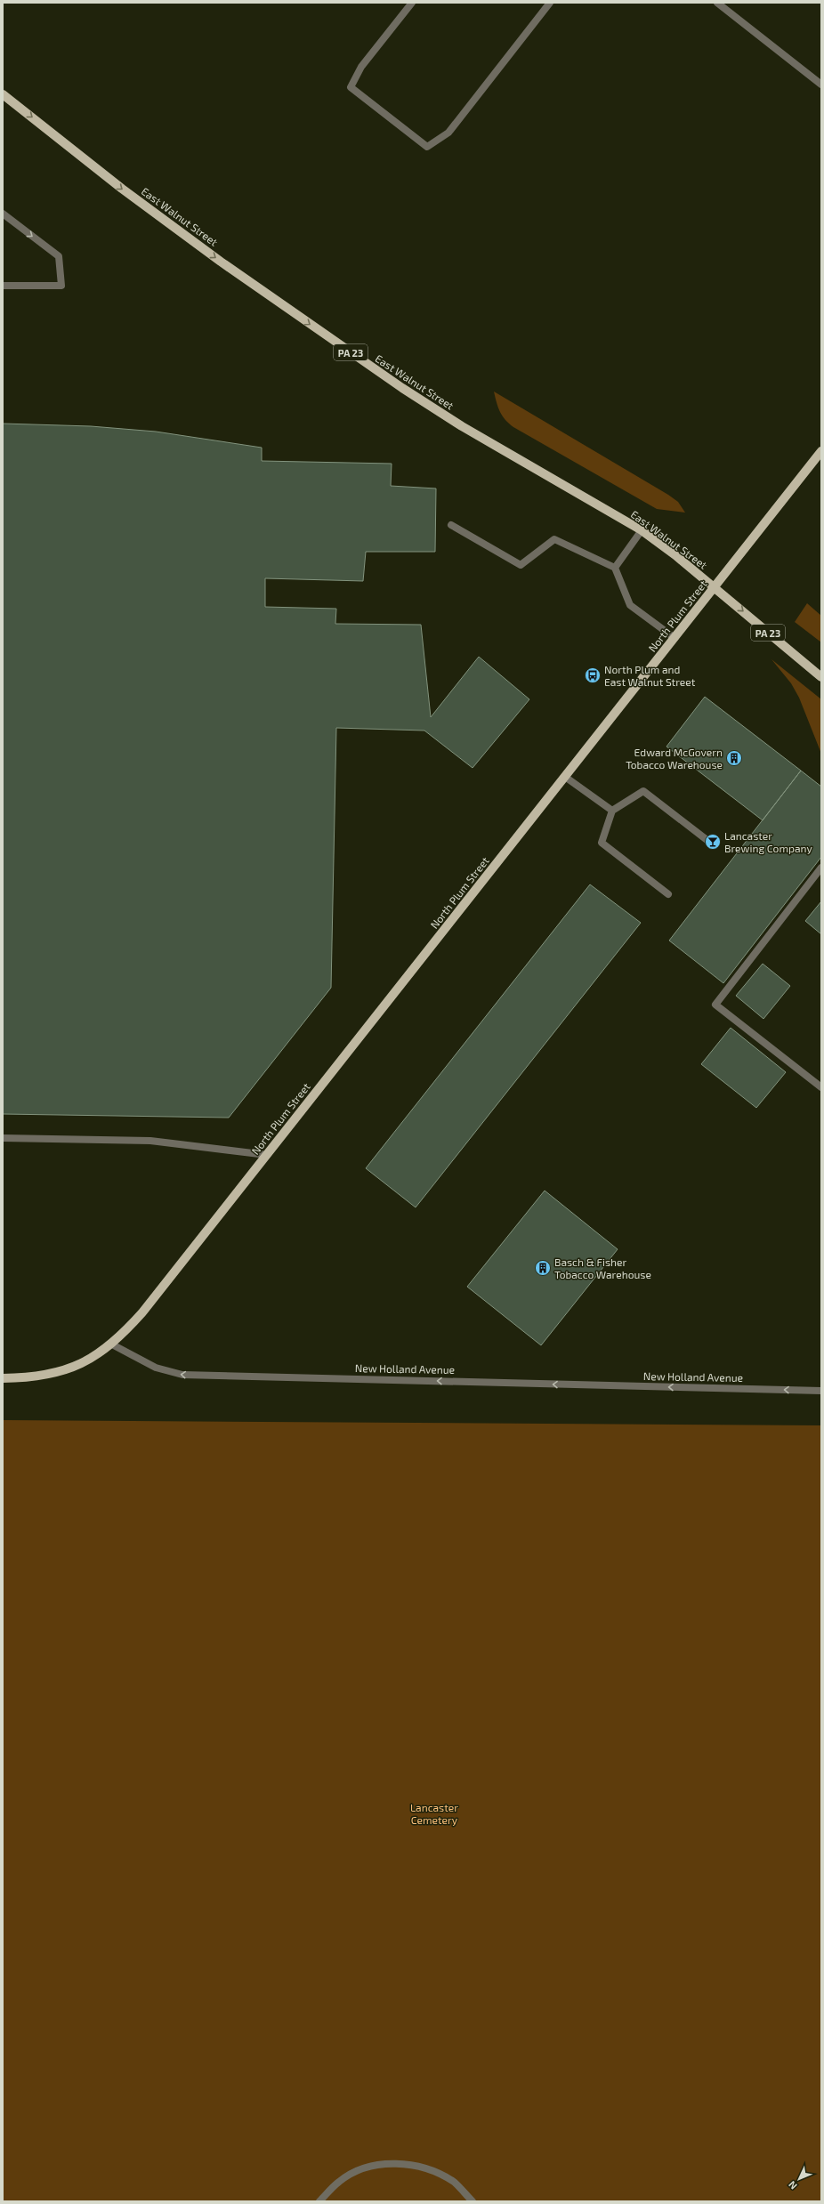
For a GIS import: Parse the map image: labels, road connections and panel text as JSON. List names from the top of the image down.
{
  "streets": {
    "main road": ["East Walnut Street", "PA 23", "North Plum Street"],
    "street": ["New Holland Avenue"]
  },
  "crossings": [
    ["East Walnut Street", "North Plum Street"],
    ["North Plum Street", "New Holland Avenue"]
  ],
  "one_way": ["East Walnut Street", "New Holland Avenue"],
  "parks": ["Lancaster Cemetery"],
  "places": {
    "bus stop": ["North Plum and East Walnut Street"],
    "building": ["Edward McGovern Tobacco Warehouse", "Basch & Fisher Tobacco Warehouse"],
    "bar": ["Lancaster Brewing Company"]
  },
  "north": "bottom left"
}
